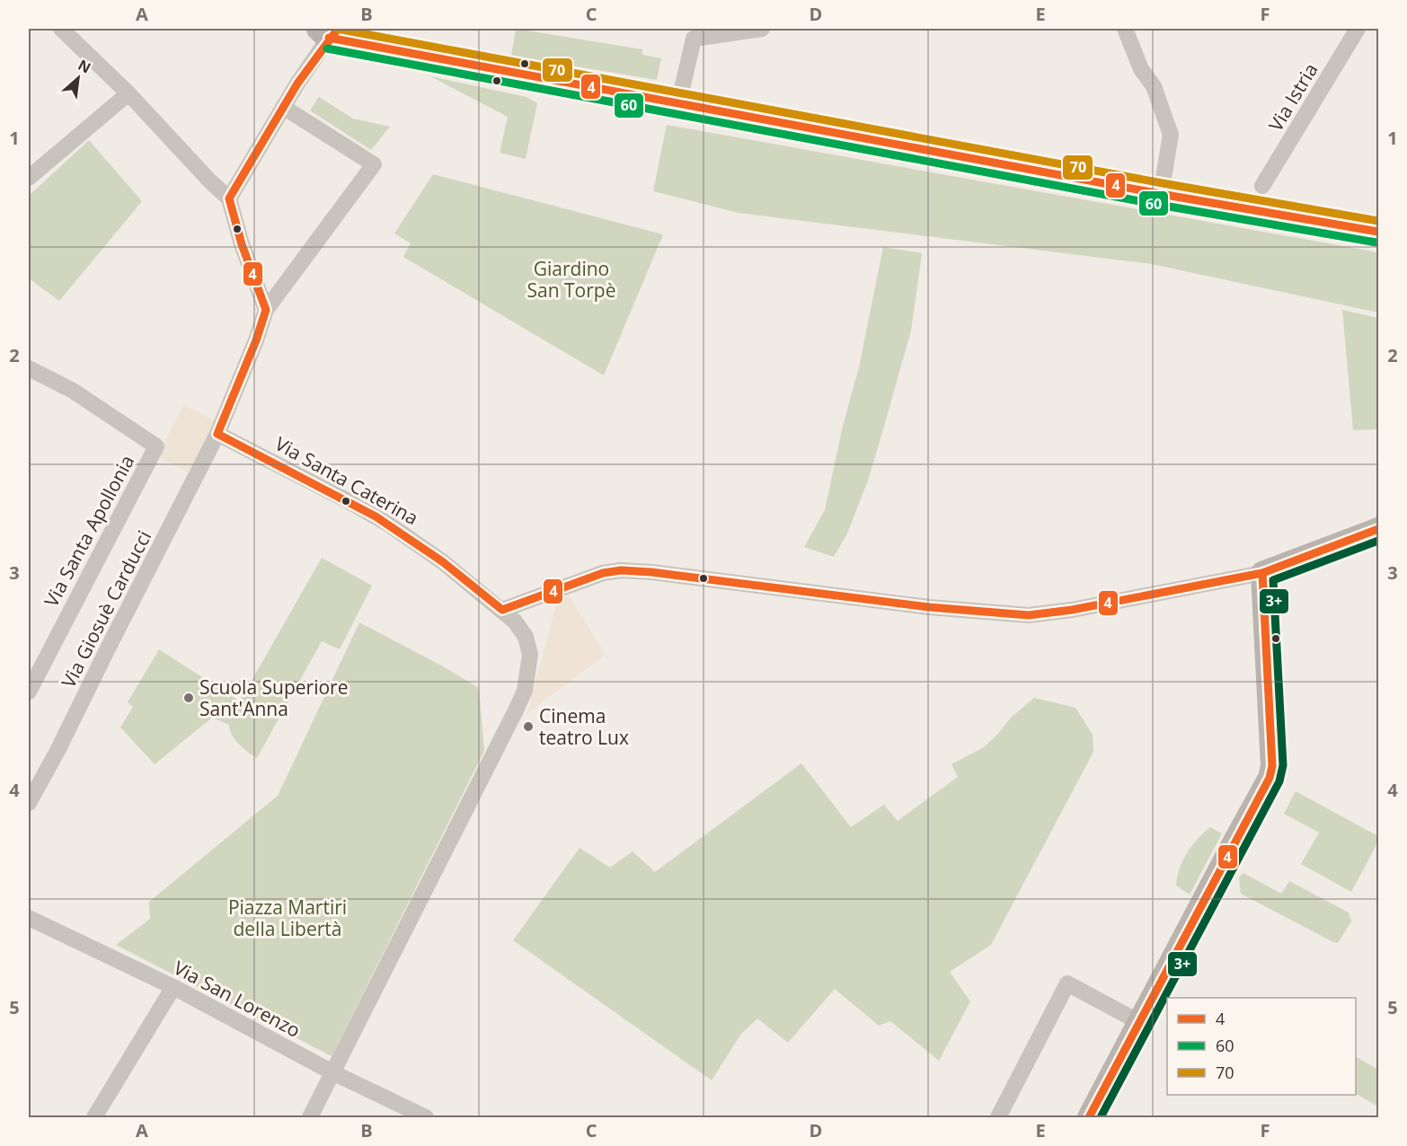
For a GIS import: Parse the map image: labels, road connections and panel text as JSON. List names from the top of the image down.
{
  "streets": {
    "street": [
      "Via Istria",
      "Via Santa Caterina",
      "Via Santa Apollonia",
      "Via Giosuè Carducci",
      "Via San Lorenzo"
    ]
  },
  "crossings": [
    ["Via Santa Caterina", "Via Giosuè Carducci"],
    ["Via Santa Caterina", "Via San Lorenzo"]
  ],
  "parks": ["Giardino San Torpè", "Piazza Martiri della Libertà"],
  "places": ["Scuola Superiore Sant'Anna", "Cinema teatro Lux"],
  "lines": [
    "transit line 4",
    "transit line 70",
    "transit line 60",
    "transit line 3+"
  ],
  "legend": ["4", "60", "70"],
  "north": "top right",
  "grid": {
    "columns": [
      "A",
      "B",
      "C",
      "D",
      "E",
      "F"
    ],
    "rows": [
      "1",
      "2",
      "3",
      "4",
      "5"
    ]
  }
}
